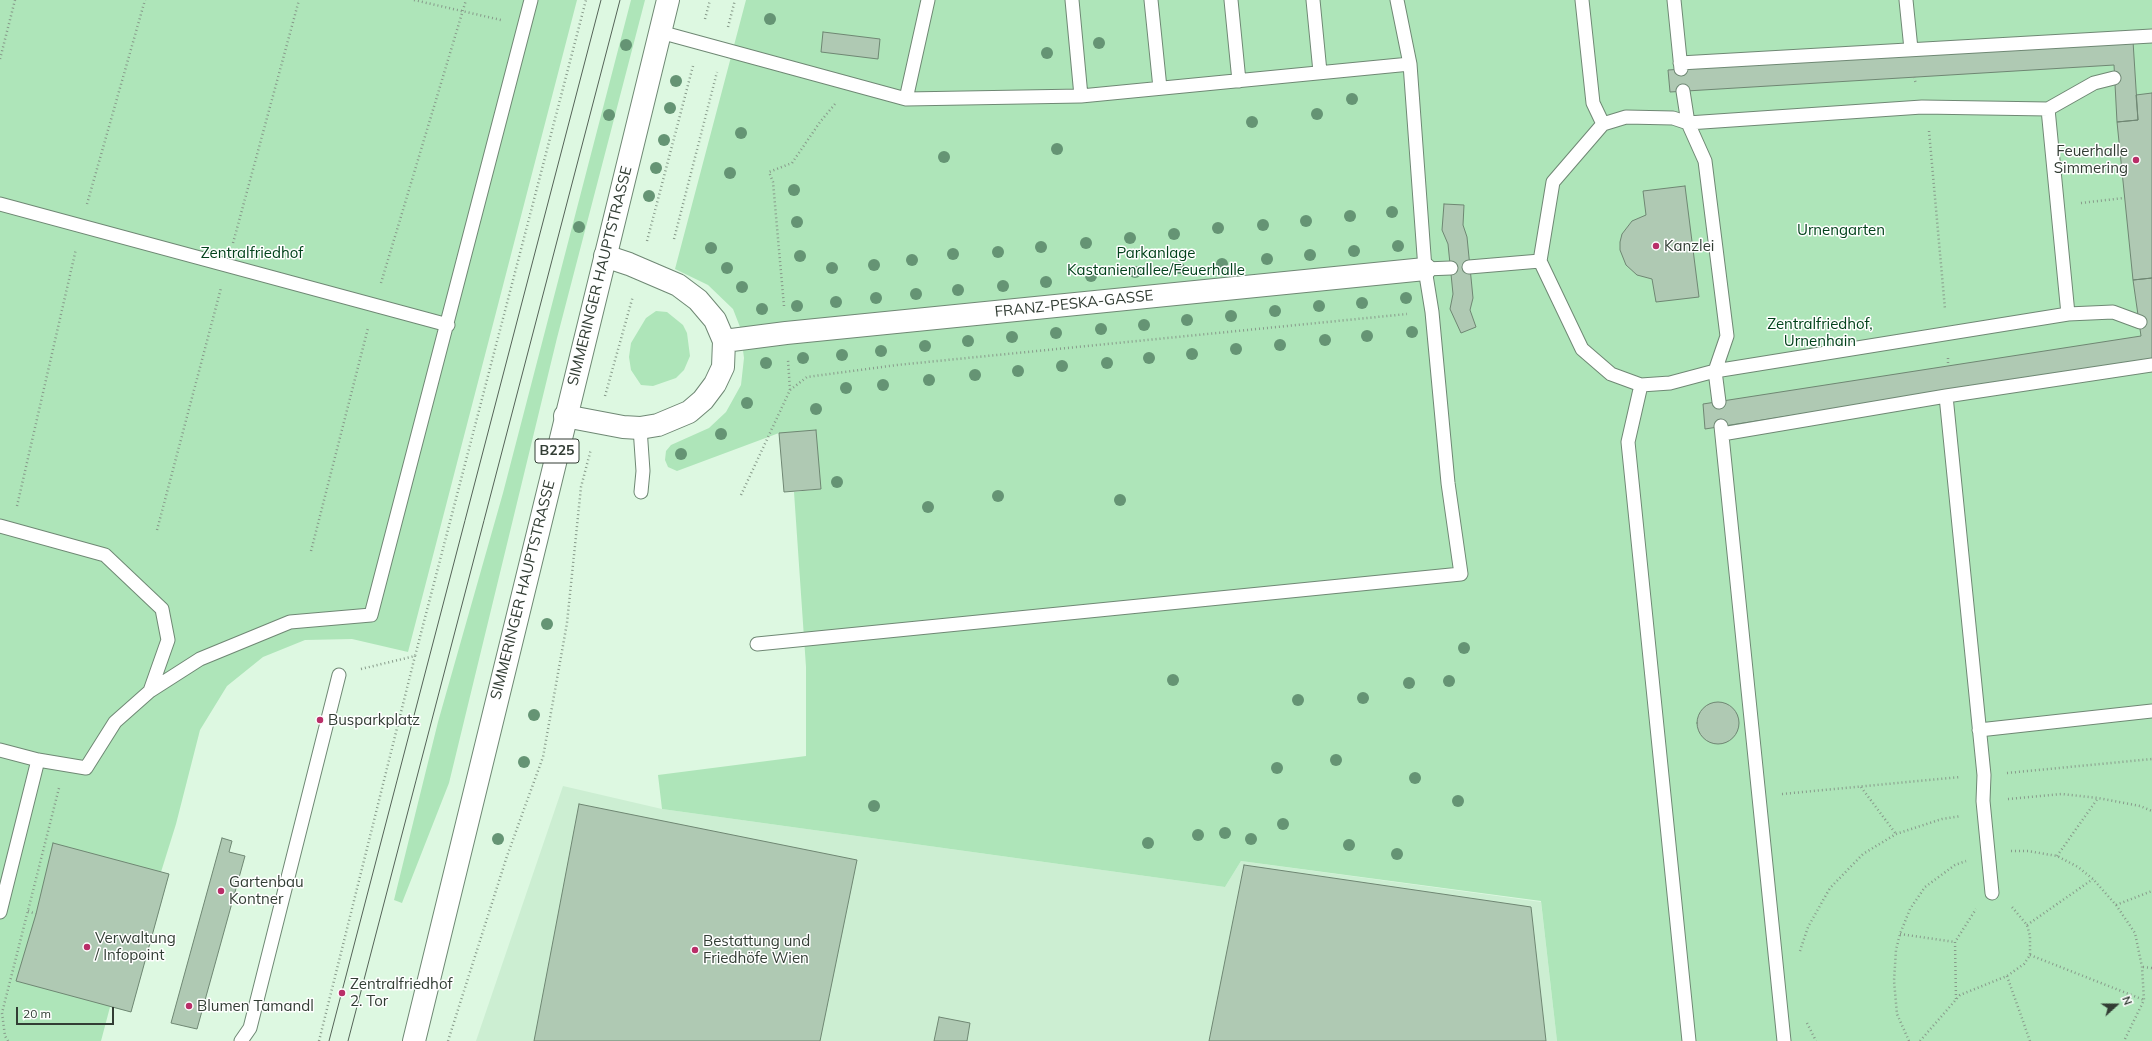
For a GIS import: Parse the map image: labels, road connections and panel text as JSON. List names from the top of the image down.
{
  "streets": {
    "street": ["SIMMERINGER HAUPTSTRASSE", "FRANZ-PESKA-GASSE", "B225"]
  },
  "parks": [
    "Urnengarten",
    "Zentralfriedhof",
    "Parkanlage Kastanienallee/Feuerhalle",
    "Zentralfriedhof, Urnenhain"
  ],
  "places": [
    "Feuerhalle Simmering",
    "Kanzlei",
    "Busparkplatz",
    "Gartenbau Kontner",
    "Verwaltung / Infopoint",
    "Bestattung und Friedhöfe Wien",
    "Zentralfriedhof 2. Tor",
    "Blumen Tamandl"
  ],
  "scale_bar": "20 m",
  "north": "right"
}
